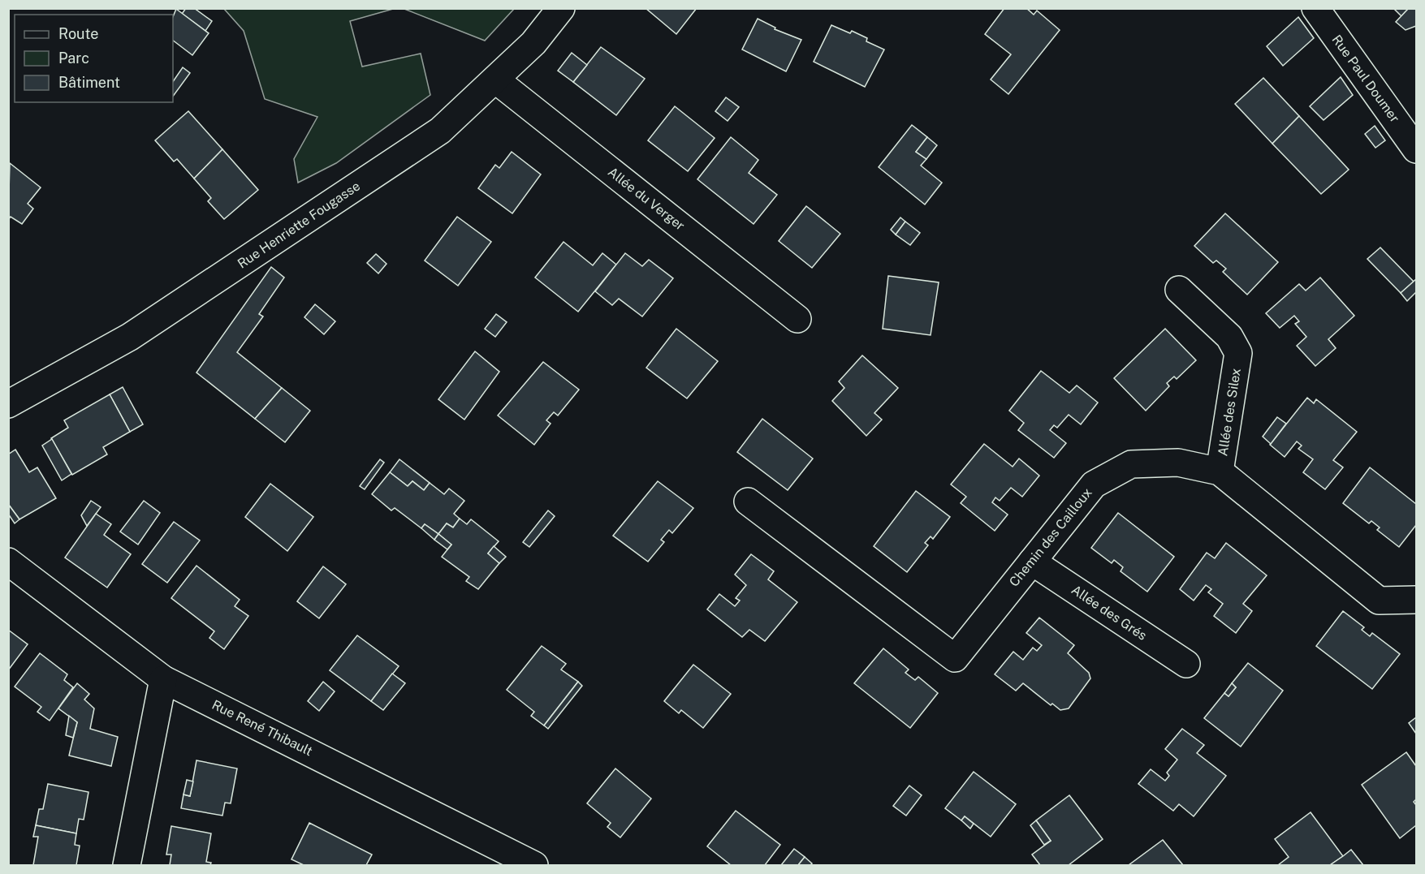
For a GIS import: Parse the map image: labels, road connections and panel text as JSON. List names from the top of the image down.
{
  "streets": {
    "street": [
      "Rue Paul Doumer",
      "Allée du Verger",
      "Rue Henriette Fougasse",
      "Allée des Silex",
      "Chemin des Cailloux",
      "Allée des Grés",
      "Rue René Thibault"
    ]
  },
  "crossings": [
    ["Allée du Verger", "Rue Henriette Fougasse"],
    ["Allée des Silex", "Chemin des Cailloux"],
    ["Chemin des Cailloux", "Allée des Grés"]
  ],
  "legend": ["Route", "Parc", "Bâtiment"]
}
